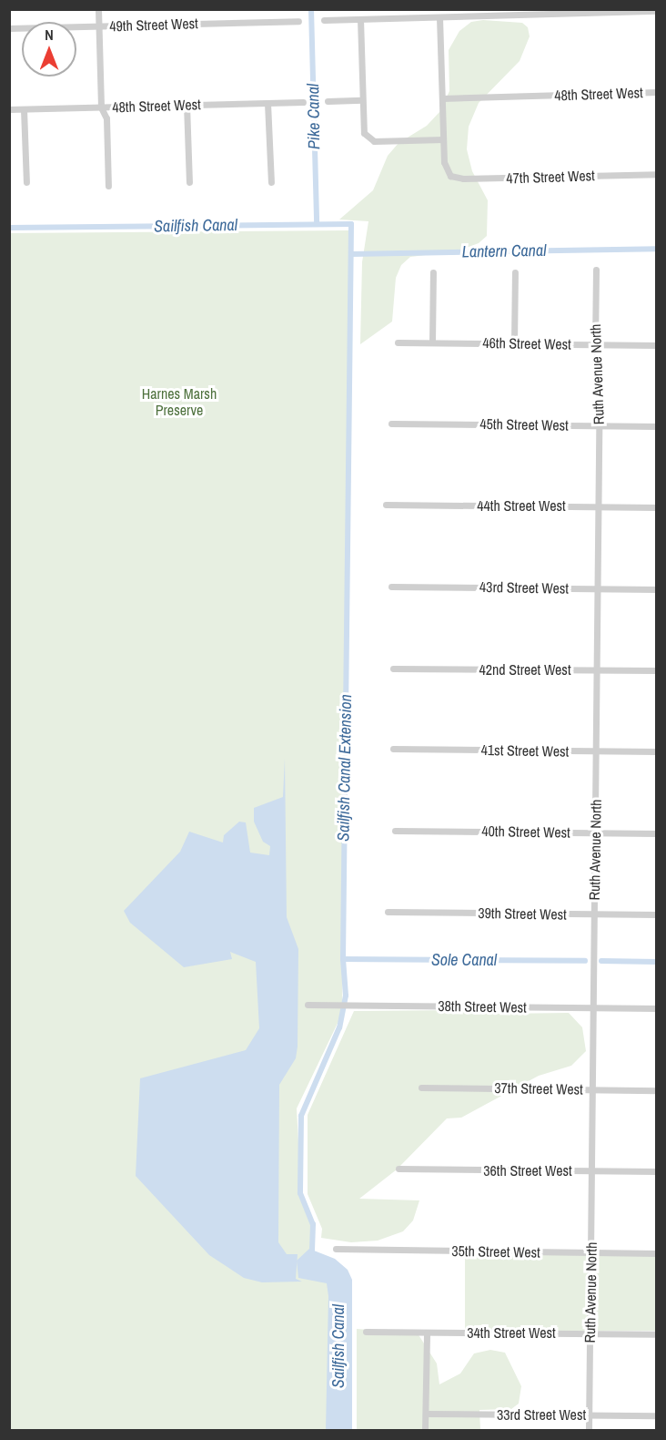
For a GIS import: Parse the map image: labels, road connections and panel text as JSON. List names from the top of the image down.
{
  "streets": {
    "street": [
      "49th Street West",
      "48th Street West",
      "47th Street West",
      "46th Street West",
      "Ruth Avenue North",
      "45th Street West",
      "44th Street West",
      "43rd Street West",
      "42nd Street West",
      "41st Street West",
      "40th Street West",
      "39th Street West",
      "38th Street West",
      "37th Street West",
      "36th Street West",
      "35th Street West",
      "34th Street West",
      "33rd Street West"
    ]
  },
  "crossings": [
    ["46th Street West", "Ruth Avenue North"],
    ["Ruth Avenue North", "45th Street West"],
    ["Ruth Avenue North", "44th Street West"],
    ["Ruth Avenue North", "43rd Street West"],
    ["Ruth Avenue North", "42nd Street West"],
    ["Ruth Avenue North", "41st Street West"],
    ["Ruth Avenue North", "40th Street West"],
    ["Ruth Avenue North", "39th Street West"],
    ["Ruth Avenue North", "38th Street West"],
    ["Ruth Avenue North", "37th Street West"],
    ["Ruth Avenue North", "36th Street West"],
    ["Ruth Avenue North", "35th Street West"],
    ["Ruth Avenue North", "34th Street West"],
    ["Ruth Avenue North", "33rd Street West"]
  ],
  "water": [
    "Pike Canal",
    "Sailfish Canal",
    "Lantern Canal",
    "Sailfish Canal Extension",
    "Sole Canal"
  ],
  "parks": ["Harnes Marsh Preserve"],
  "north": "top"
}
